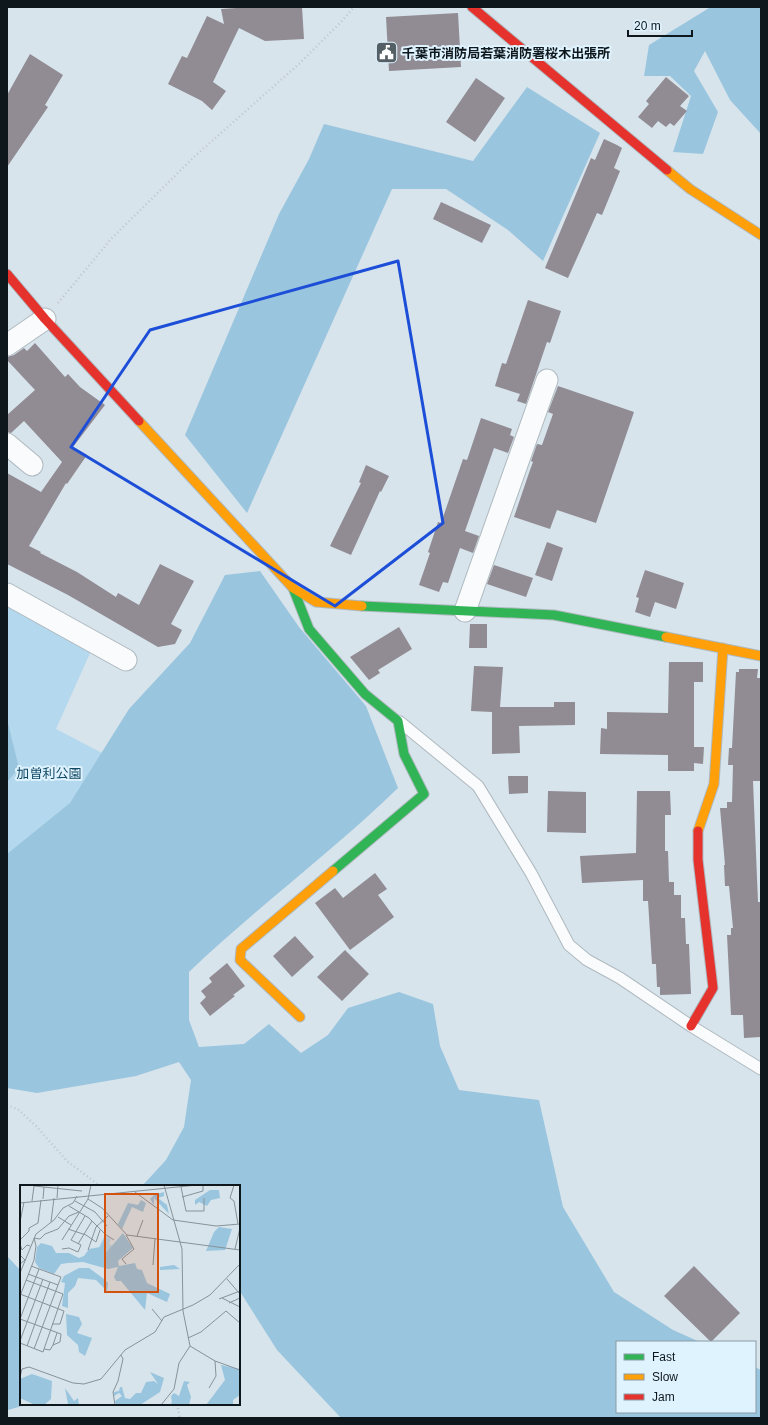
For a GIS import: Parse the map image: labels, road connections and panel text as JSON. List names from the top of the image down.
{
  "parks": ["加曽利公園"],
  "places": {
    "public building": ["千葉市消防局若葉消防署桜木出張所"]
  },
  "legend": ["Fast", "Slow", "Jam"],
  "scale_bar": "20 m"
}
